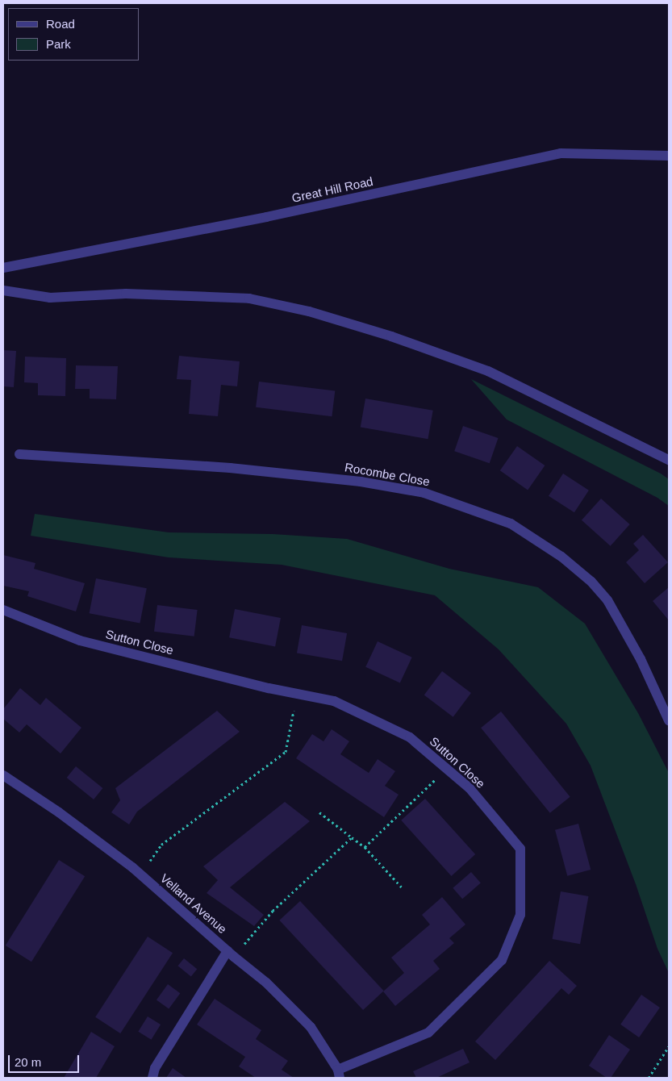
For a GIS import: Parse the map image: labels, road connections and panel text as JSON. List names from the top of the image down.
{
  "streets": {
    "street": [
      "Great Hill Road",
      "Rocombe Close",
      "Sutton Close",
      "Velland Avenue"
    ]
  },
  "crossings": [
    ["Sutton Close", "Velland Avenue"]
  ],
  "legend": ["Road", "Park"],
  "scale_bar": "20 m"
}
